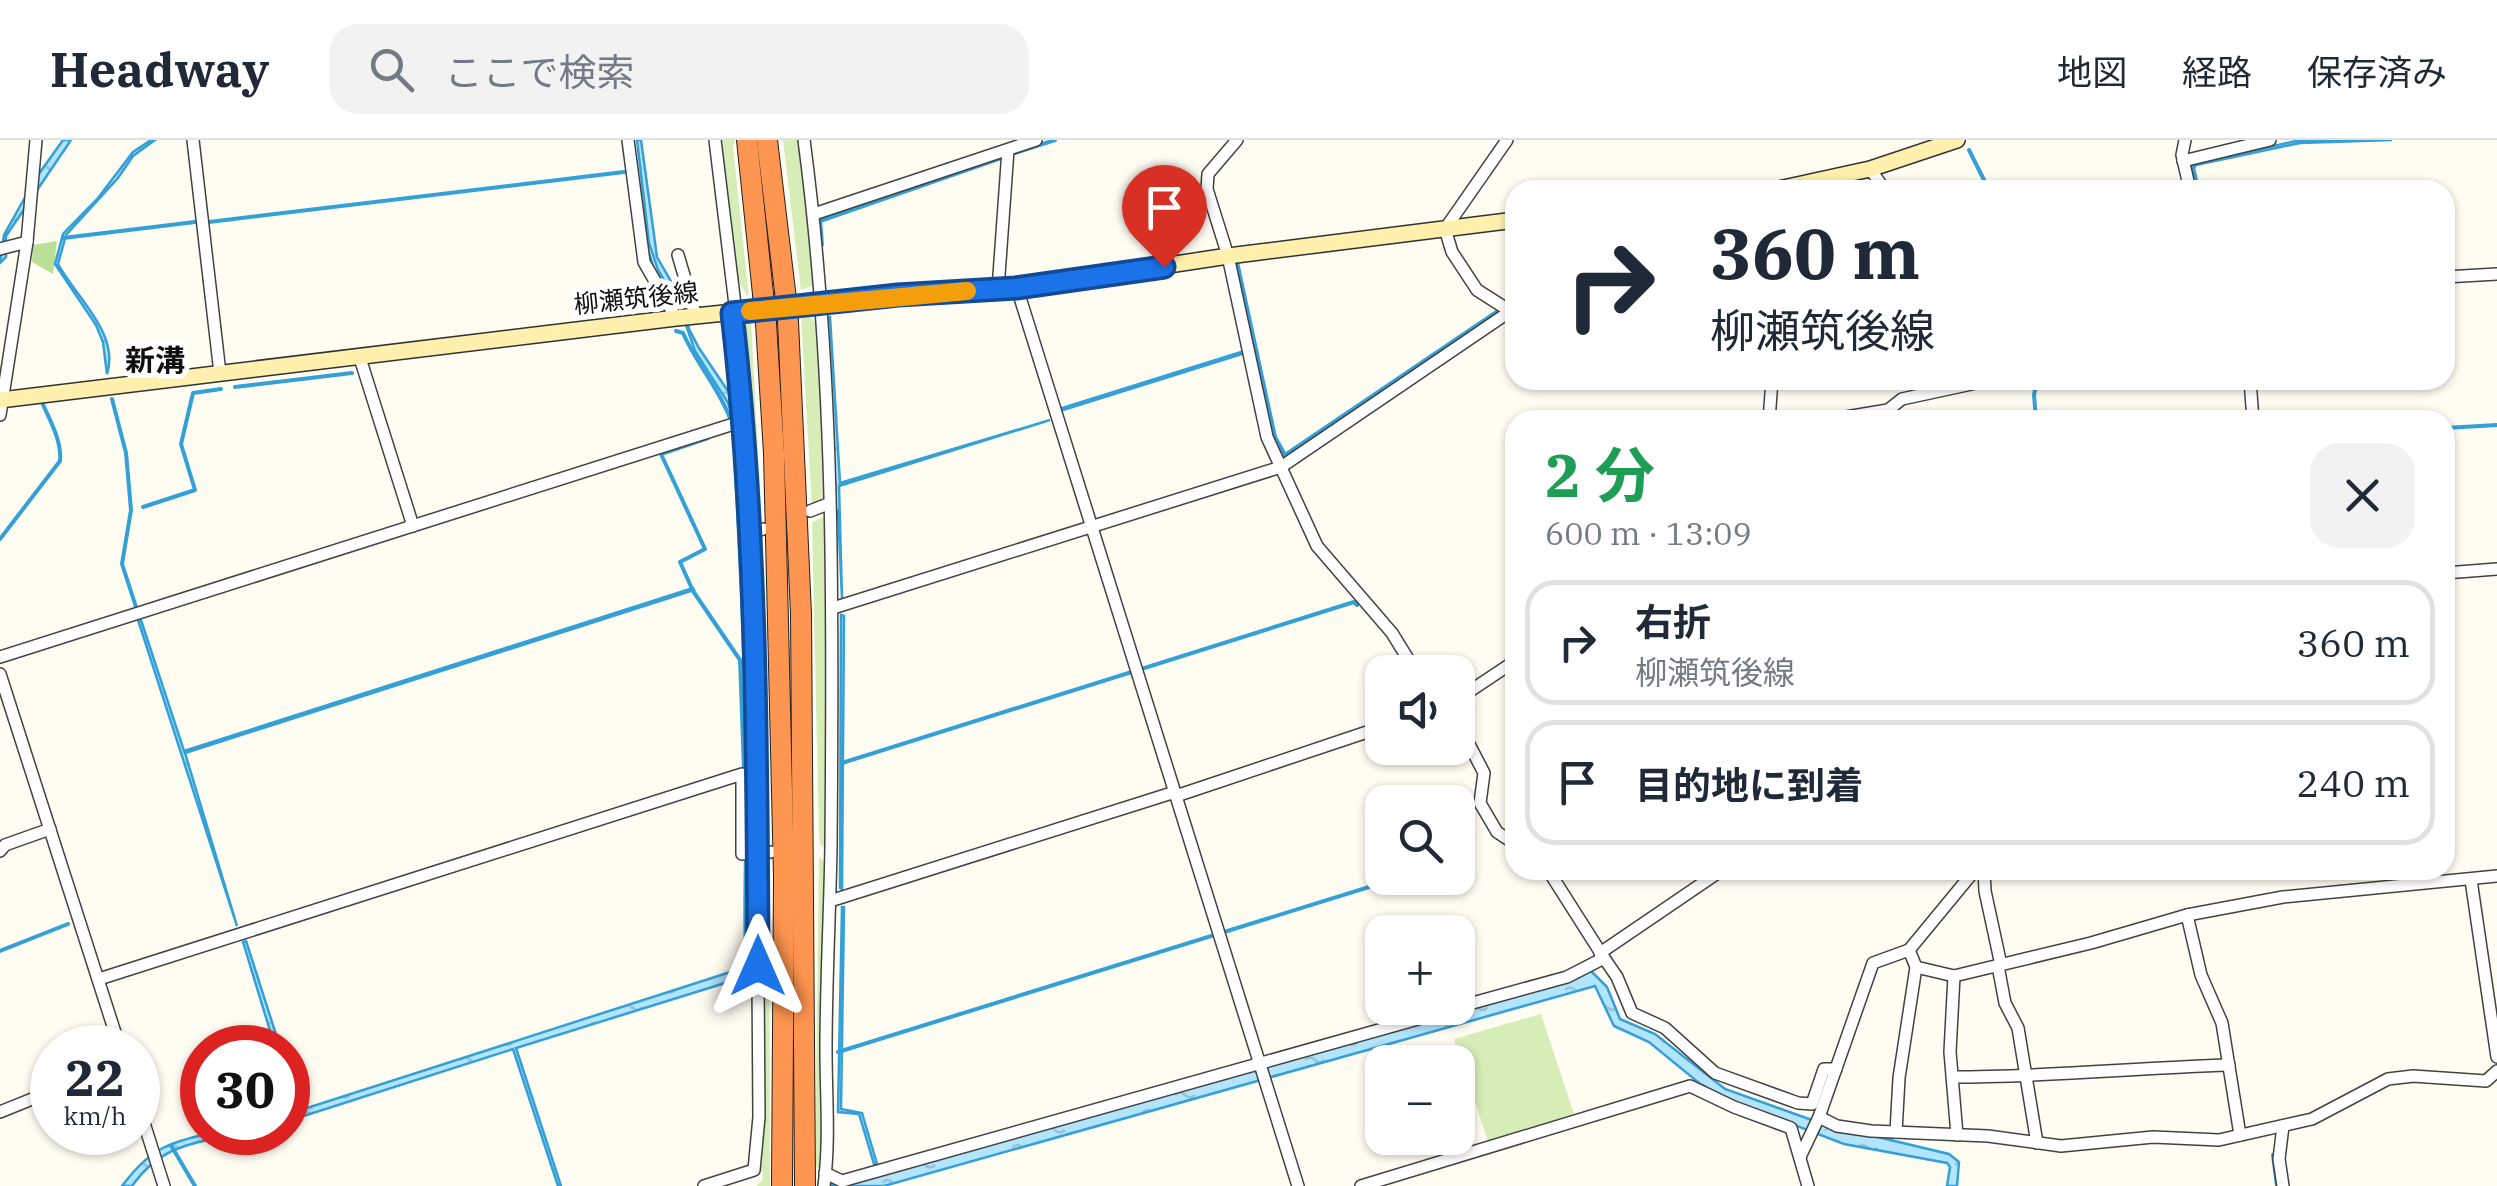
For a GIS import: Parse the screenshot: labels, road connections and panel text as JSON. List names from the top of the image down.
{
  "streets": {
    "main road": ["柳瀬筑後線"]
  },
  "districts": ["新溝"],
  "page": {
    "header": "Headway",
    "search": "ここで検索",
    "nav": ["地図", "経路", "保存済み"],
    "turn": ["360 m", "柳瀬筑後線"],
    "heading": ["2 分", "600 m · 13:09"],
    "list": [
      {
        "name": "右折",
        "note": "柳瀬筑後線",
        "value": "360 m"
      },
      {
        "name": "目的地に到着",
        "value": "240 m"
      }
    ],
    "map_buttons": ["+", "−"],
    "speed": "22 km/h",
    "limit": "30"
  }
}
